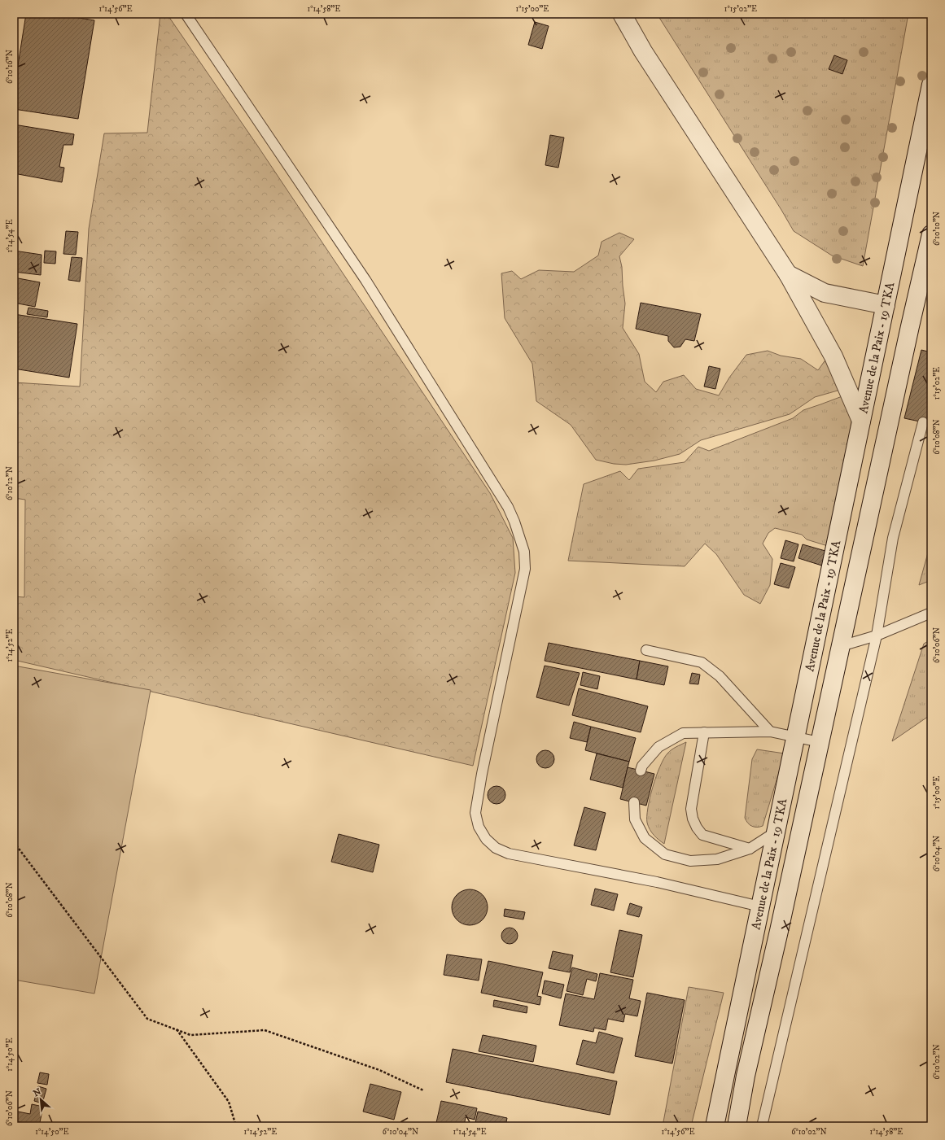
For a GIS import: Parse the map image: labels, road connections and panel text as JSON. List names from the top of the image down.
{
  "streets": {
    "main road": ["Avenue de la Paix - 19 TKA"]
  },
  "north": "top left",
  "coordinates": [
    "1°14'56\"E",
    "1°14'58\"E",
    "1°15'00\"E",
    "1°15'02\"E",
    "6°10'16\"N",
    "6°10'10\"N",
    "1°14'54\"E",
    "6°10'08\"N",
    "6°10'12\"N",
    "1°14'52\"E",
    "6°10'06\"N",
    "6°10'04\"N",
    "1°14'50\"E",
    "6°10'02\"N"
  ]
}
